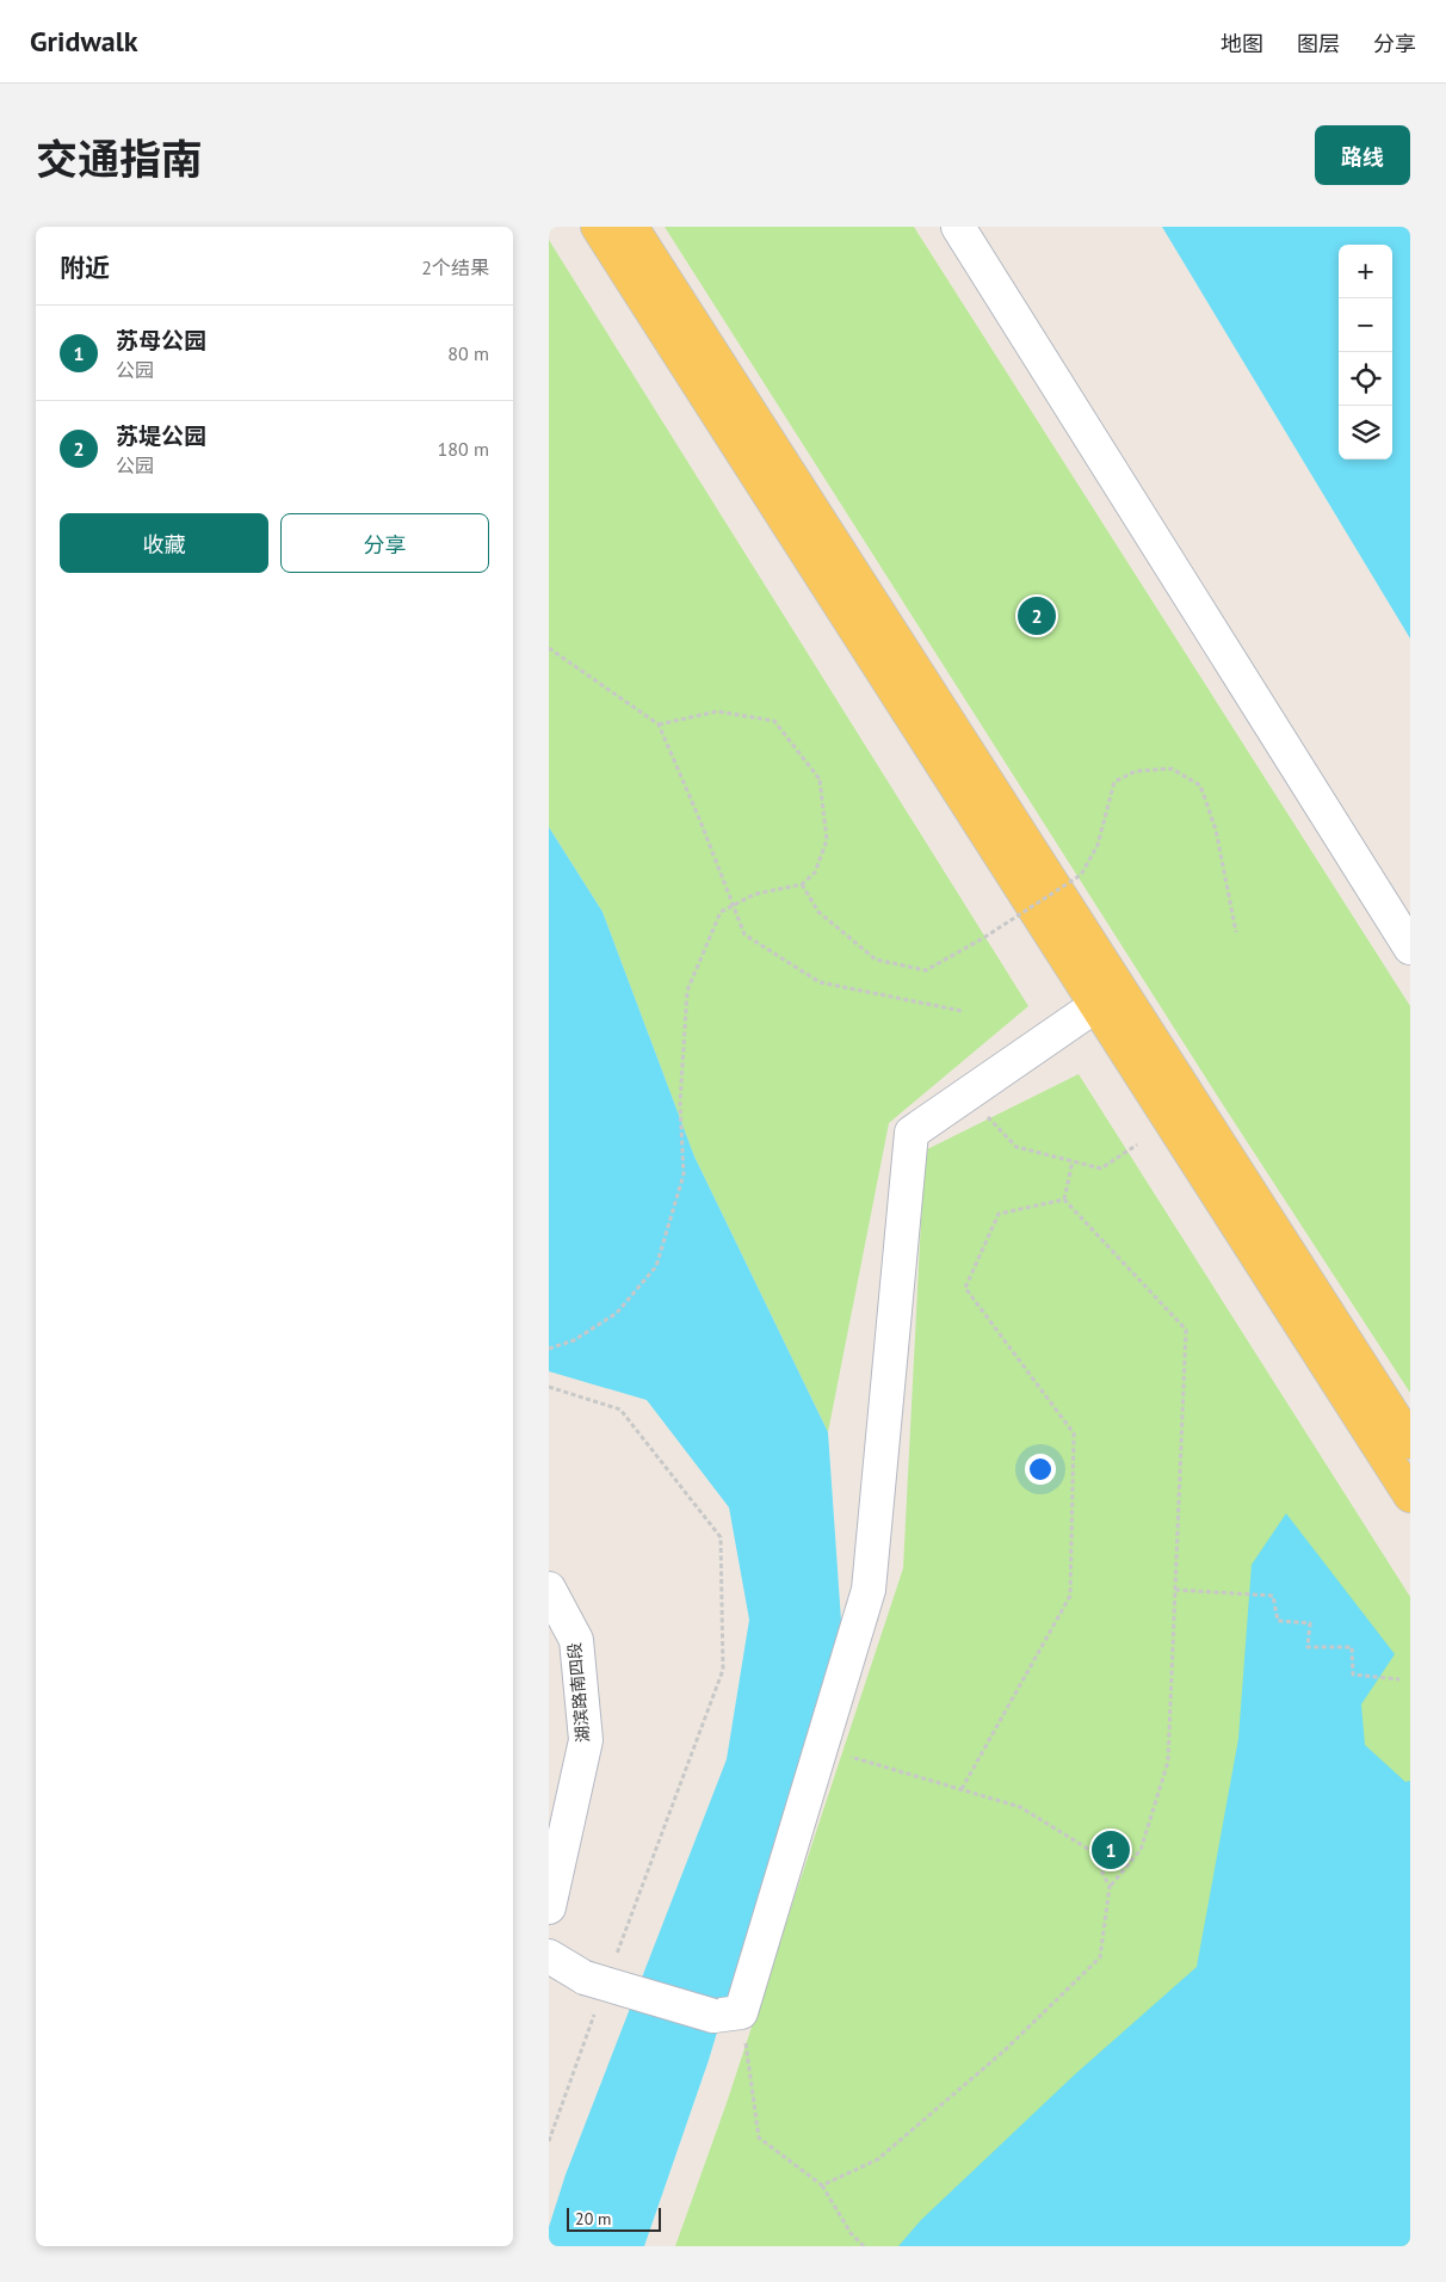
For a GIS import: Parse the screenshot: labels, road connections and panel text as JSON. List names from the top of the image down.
{
  "streets": {
    "street": ["湖滨路南四段"]
  },
  "scale_bar": "20 m",
  "page": {
    "header": "Gridwalk",
    "nav": ["地图", "图层", "分享"],
    "title": "交通指南",
    "buttons": [
      "路线",
      ["收藏", "分享"]
    ],
    "heading": ["附近", "2个结果"],
    "map_buttons": ["+", "−"],
    "list": [
      {
        "mark": "1",
        "name": "苏母公园",
        "note": "公园",
        "value": "80 m"
      },
      {
        "mark": "2",
        "name": "苏堤公园",
        "note": "公园",
        "value": "180 m"
      }
    ],
    "pins": ["2", "1"],
    "scale": "20 m"
  }
}
